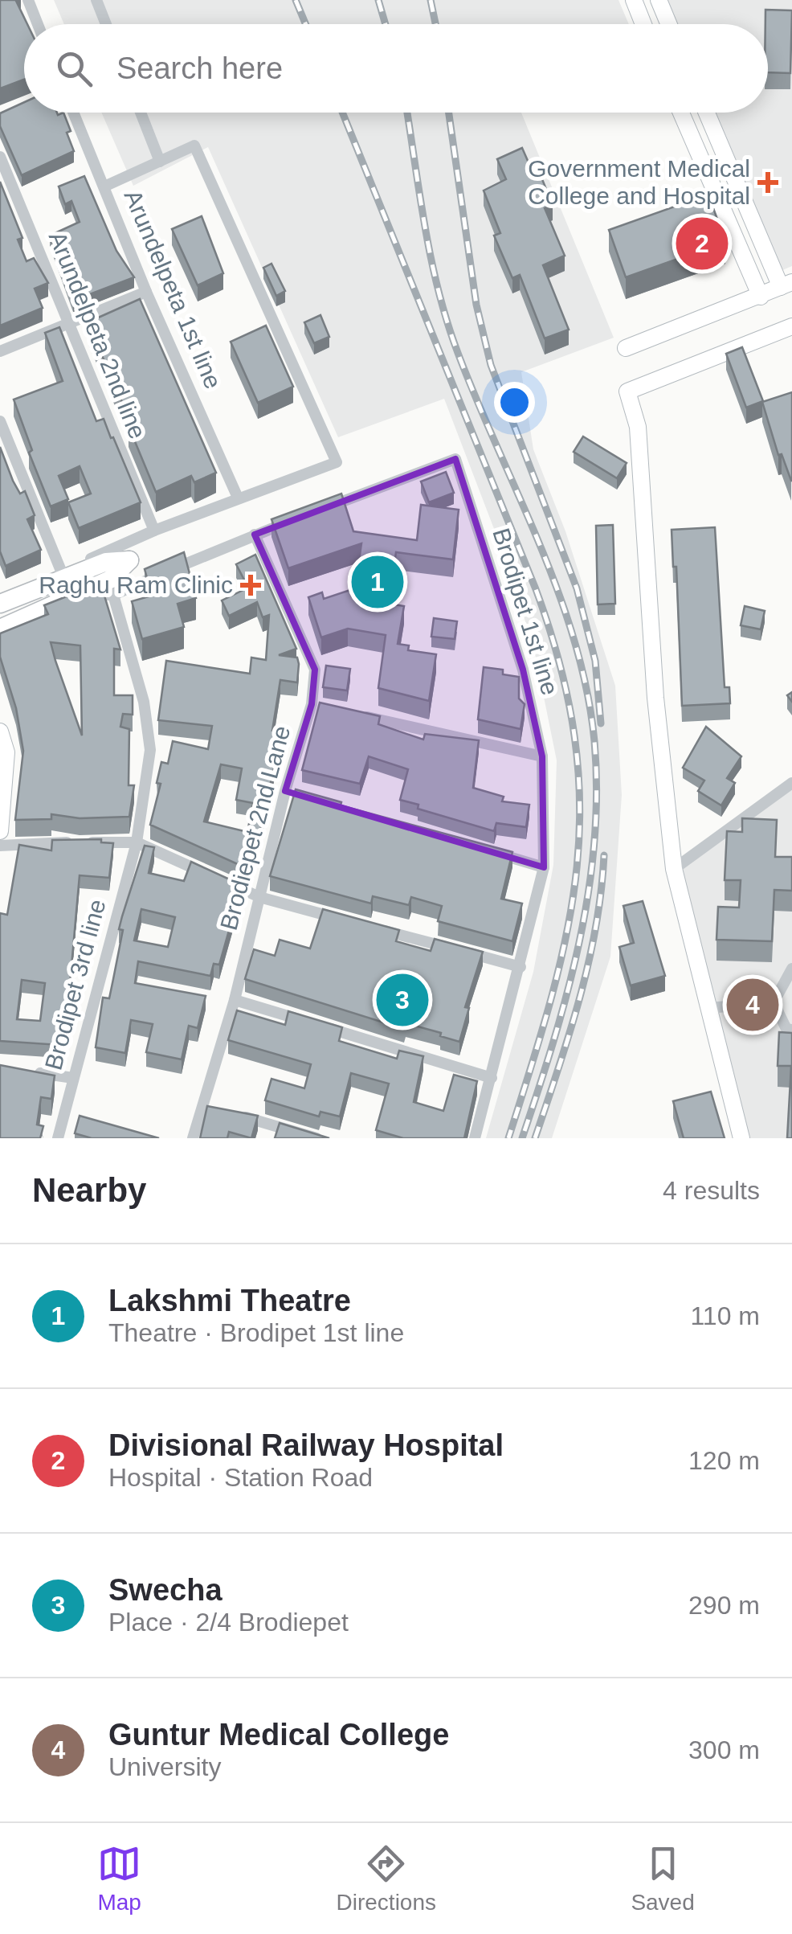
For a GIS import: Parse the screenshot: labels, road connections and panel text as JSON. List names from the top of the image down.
{
  "streets": {
    "street": [
      "Arundelpeta 1st line",
      "Arundelpeta 2nd line",
      "Brodipet 1st line",
      "Brodiepet 2nd Lane",
      "Brodipet 3rd line"
    ]
  },
  "places": {
    "health": ["Government Medical College and Hospital", "Raghu Ram Clinic"]
  },
  "page": {
    "search": "Search here",
    "pins": [
      "2",
      "1",
      "3",
      "4"
    ],
    "heading": ["Nearby", "4 results"],
    "list": [
      {
        "mark": "1",
        "name": "Lakshmi Theatre",
        "note": "Theatre · Brodipet 1st line",
        "value": "110 m"
      },
      {
        "mark": "2",
        "name": "Divisional Railway Hospital",
        "note": "Hospital · Station Road",
        "value": "120 m"
      },
      {
        "mark": "3",
        "name": "Swecha",
        "note": "Place · 2/4 Brodiepet",
        "value": "290 m"
      },
      {
        "mark": "4",
        "name": "Guntur Medical College",
        "note": "University",
        "value": "300 m"
      }
    ],
    "nav": ["Map", "Directions", "Saved"]
  }
}
